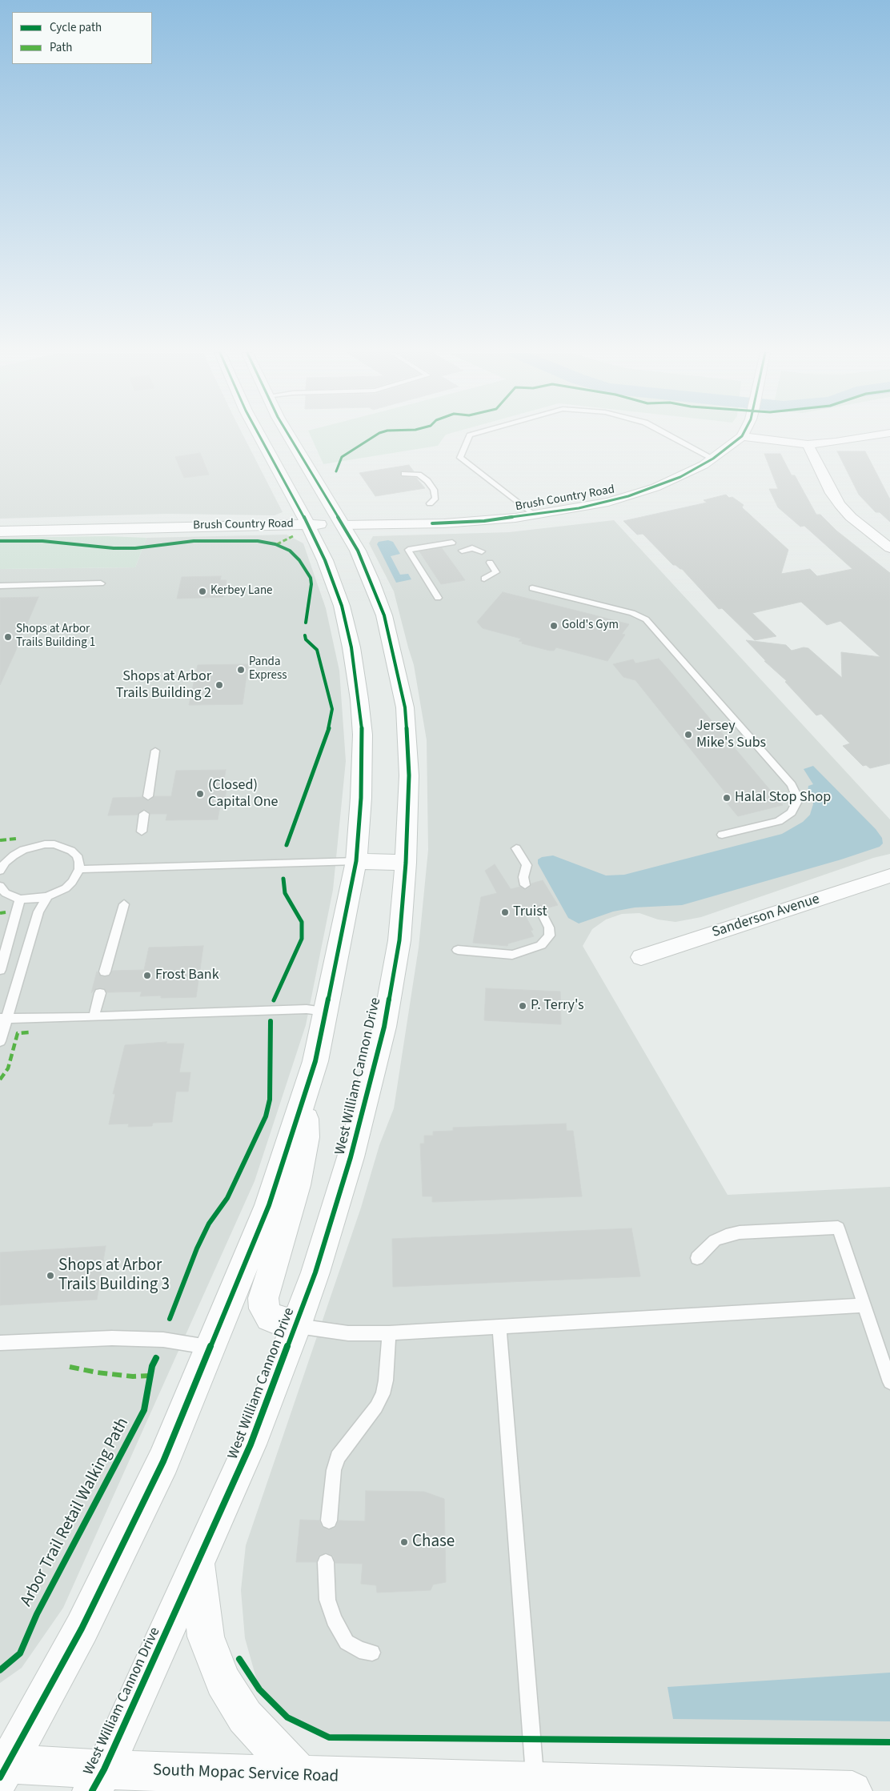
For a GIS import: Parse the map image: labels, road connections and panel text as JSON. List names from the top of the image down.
{
  "streets": {
    "main road": ["Brush Country Road", "West William Cannon Drive", "South Mopac Service Road"],
    "street": ["Sanderson Avenue"],
    "cycle path": ["Arbor Trail Retail Walking Path"]
  },
  "crossings": [
    ["Brush Country Road", "West William Cannon Drive"],
    ["West William Cannon Drive", "South Mopac Service Road"]
  ],
  "places": [
    "Kerbey Lane",
    "Gold's Gym",
    "Shops at Arbor Trails Building 1",
    "Panda Express",
    "Shops at Arbor Trails Building 2",
    "Jersey Mike's Subs",
    "(Closed) Capital One",
    "Halal Stop Shop",
    "Truist",
    "Frost Bank",
    "P. Terry's",
    "Shops at Arbor Trails Building 3",
    "Chase"
  ],
  "legend": ["Cycle path", "Path"]
}
